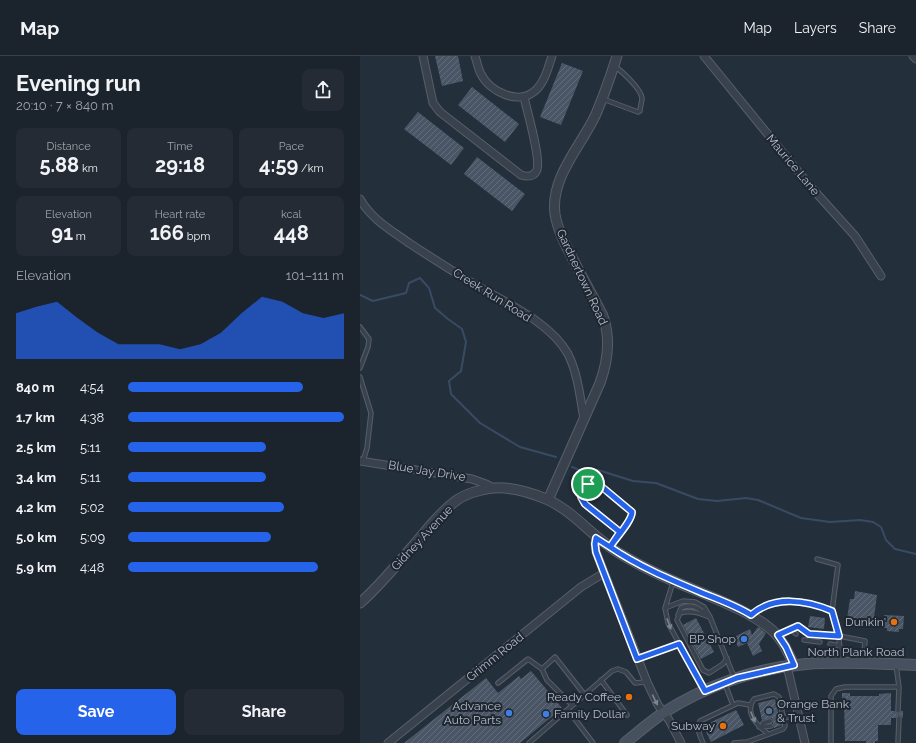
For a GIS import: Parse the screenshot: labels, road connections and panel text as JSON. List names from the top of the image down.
{
  "streets": {
    "main road": ["North Plank Road"],
    "street": [
      "Maurice Lane",
      "Gardnertown Road",
      "Creek Run Road",
      "Blue Jay Drive",
      "Gidney Avenue",
      "Grimm Road"
    ]
  },
  "crossings": [
    ["Gardnertown Road", "Creek Run Road"],
    ["Gardnertown Road", "Gidney Avenue"],
    ["Blue Jay Drive", "Gidney Avenue"],
    ["Gidney Avenue", "North Plank Road"]
  ],
  "places": [
    "Dunkin'",
    "BP Shop",
    "Ready Coffee",
    "Orange Bank & Trust",
    "Advance Auto Parts",
    "Family Dollar",
    "Subway"
  ],
  "page": {
    "header": "Map",
    "nav": ["Map", "Layers", "Share"],
    "heading": ["Evening run", "20:10 · 7 × 840 m"],
    "stats": [
      ["Distance", "5.88 km"],
      ["Time", "29:18"],
      ["Pace", "4:59 /km"],
      ["Elevation", "91 m"],
      ["Heart rate", "166 bpm"],
      ["kcal", "448"]
    ],
    "chart": ["Elevation", "101–111 m"],
    "list": [
      {
        "name": "840 m",
        "note": "4:54"
      },
      {
        "name": "1.7 km",
        "note": "4:38"
      },
      {
        "name": "2.5 km",
        "note": "5:11"
      },
      {
        "name": "3.4 km",
        "note": "5:11"
      },
      {
        "name": "4.2 km",
        "note": "5:02"
      },
      {
        "name": "5.0 km",
        "note": "5:09"
      },
      {
        "name": "5.9 km",
        "note": "4:48"
      }
    ],
    "buttons": ["Save", "Share"]
  }
}
